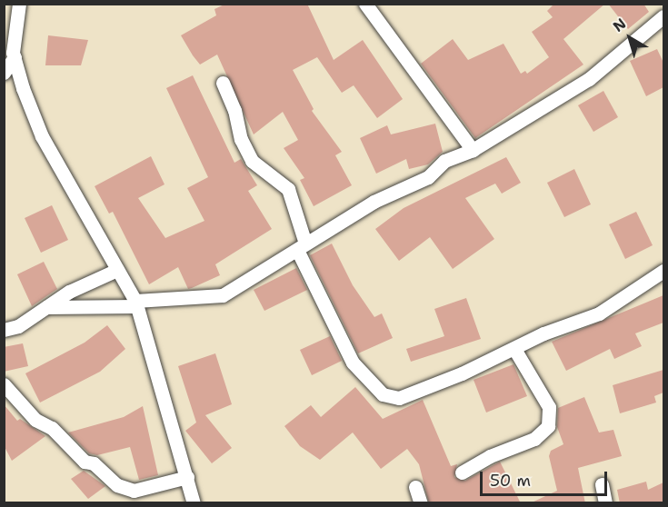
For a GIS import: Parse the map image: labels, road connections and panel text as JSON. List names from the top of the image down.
{
  "scale_bar": "50 m",
  "north": "top left"
}
